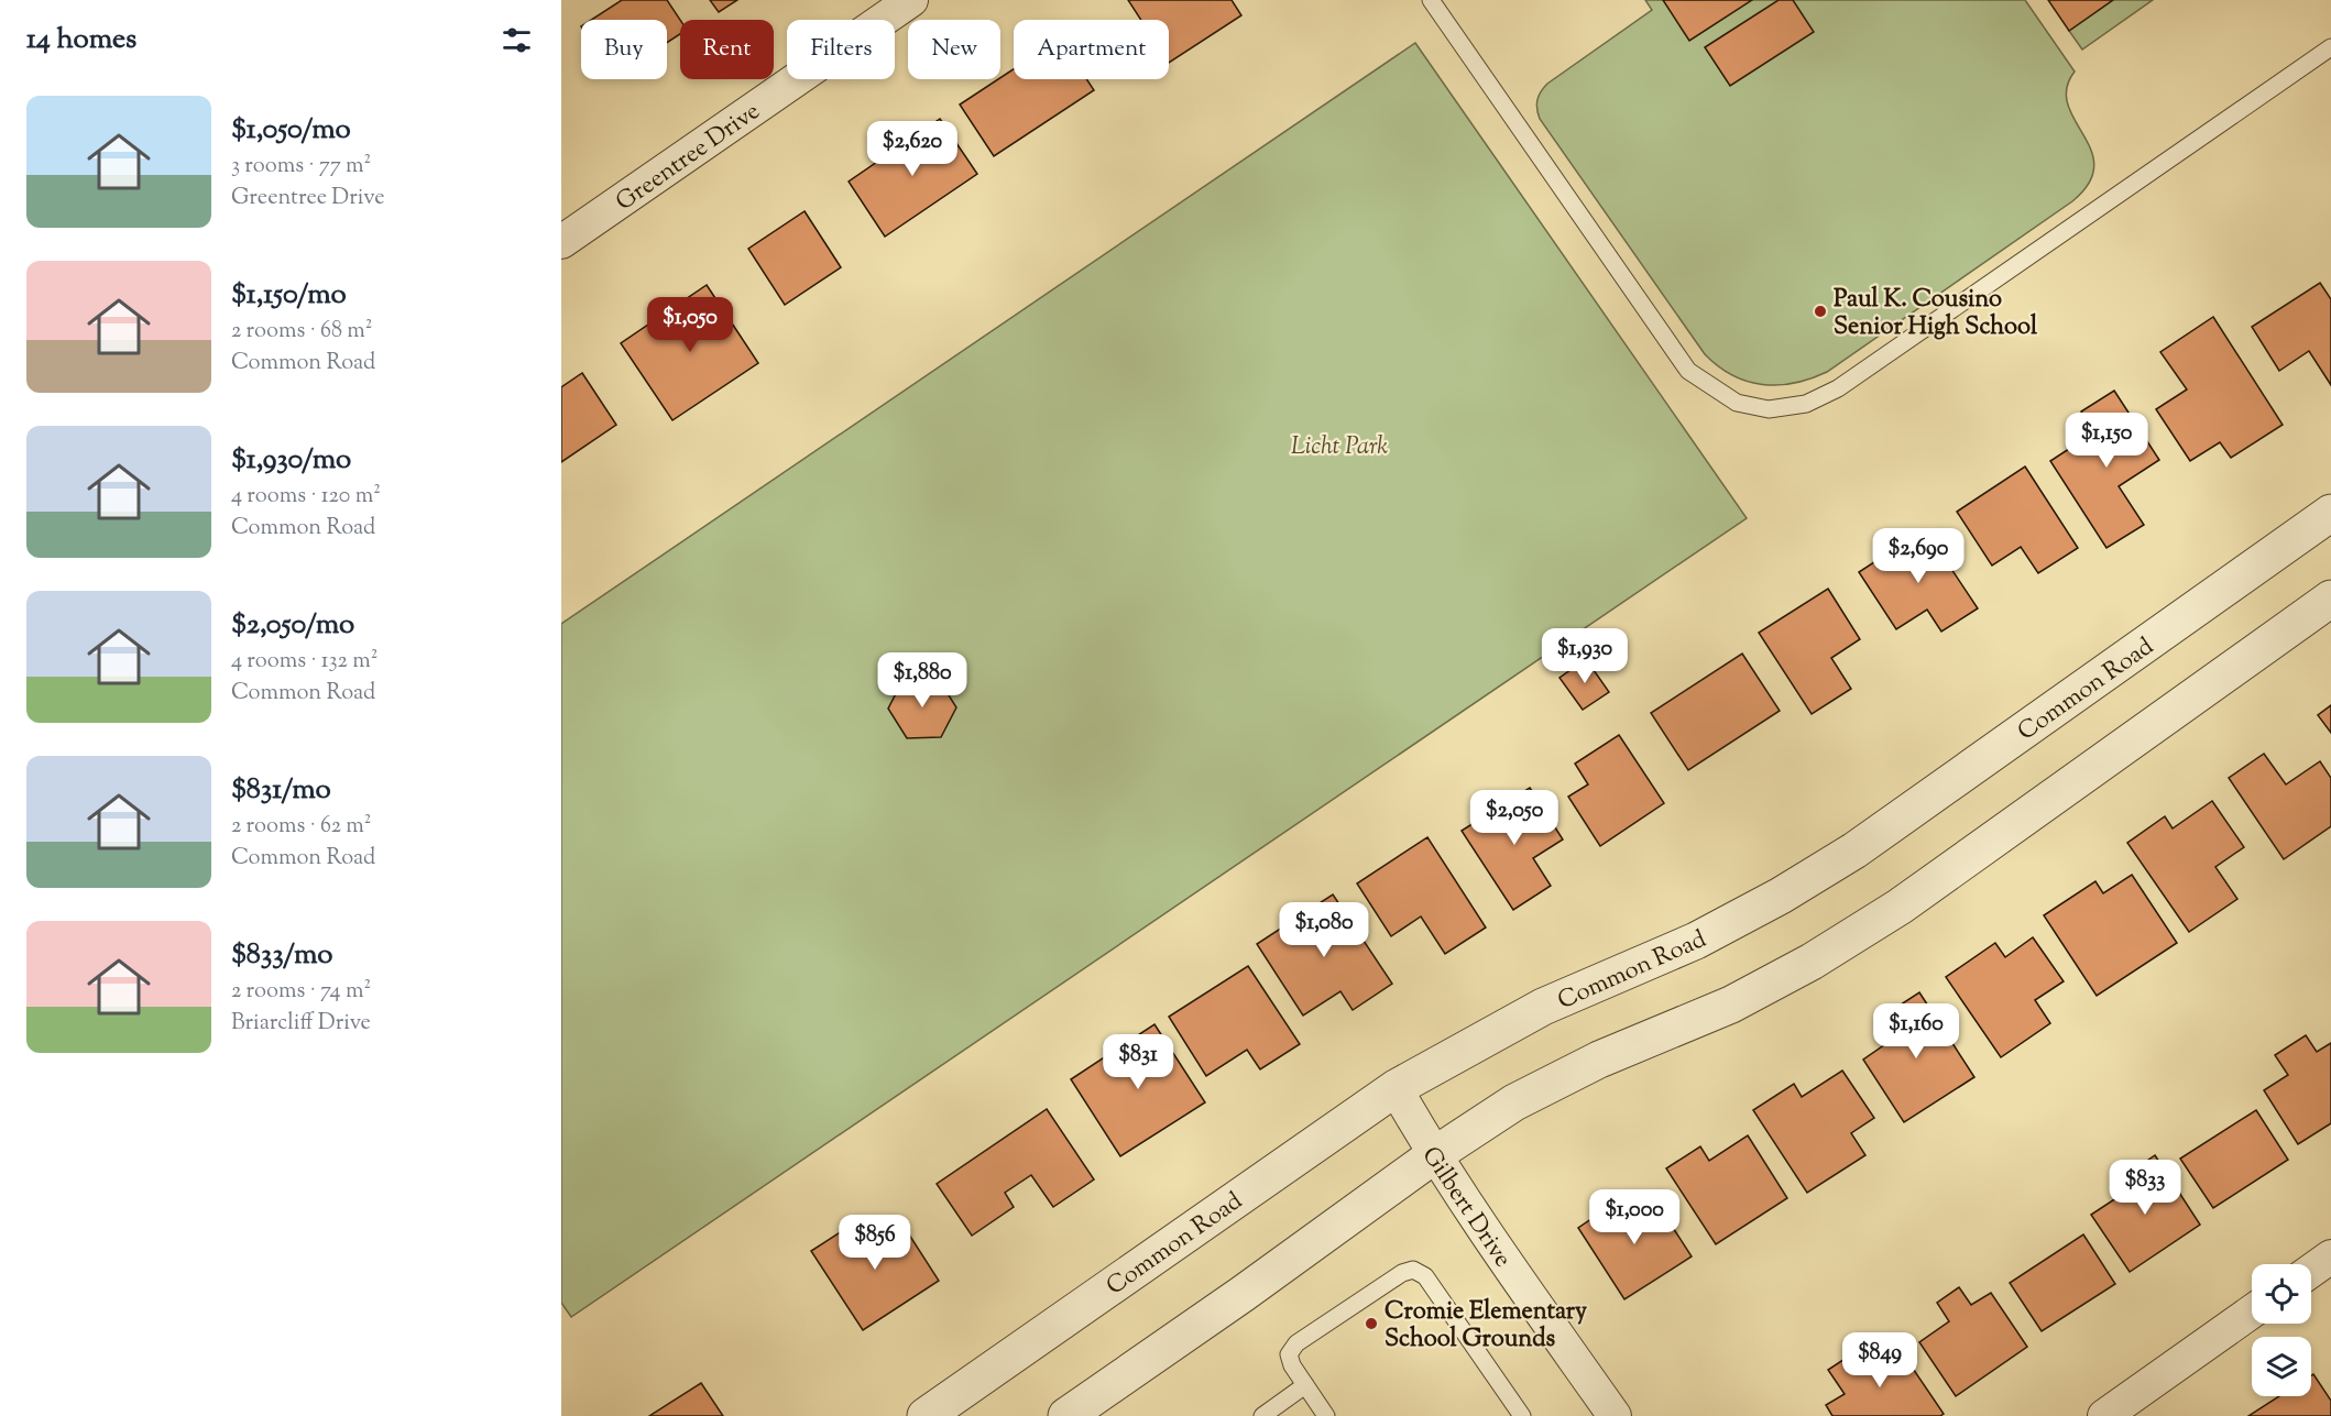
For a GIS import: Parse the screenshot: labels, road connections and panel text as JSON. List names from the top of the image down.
{
  "streets": {
    "street": ["Greentree Drive", "Common Road", "Gilbert Drive"]
  },
  "crossings": [
    ["Common Road", "Gilbert Drive"]
  ],
  "parks": ["Licht Park"],
  "places": ["Paul K. Cousino Senior High School", "Cromie Elementary School Grounds"],
  "page": {
    "heading": "14 homes",
    "chip": [
      "Buy",
      "Rent",
      "Filters",
      "New",
      "Apartment"
    ],
    "list": [
      {
        "name": "$1,050/mo",
        "note": "3 rooms · 77 m² · Greentree Drive"
      },
      {
        "name": "$1,150/mo",
        "note": "2 rooms · 68 m² · Common Road"
      },
      {
        "name": "$1,930/mo",
        "note": "4 rooms · 120 m² · Common Road"
      },
      {
        "name": "$2,050/mo",
        "note": "4 rooms · 132 m² · Common Road"
      },
      {
        "name": "$831/mo",
        "note": "2 rooms · 62 m² · Common Road"
      },
      {
        "name": "$833/mo",
        "note": "2 rooms · 74 m² · Briarcliff Drive"
      }
    ],
    "price": [
      "$2,620",
      "$1,050",
      "$1,150",
      "$2,690",
      "$1,930",
      "$1,880",
      "$2,050",
      "$1,080",
      "$1,160",
      "$831",
      "$833",
      "$1,000",
      "$856",
      "$849"
    ]
  }
}
